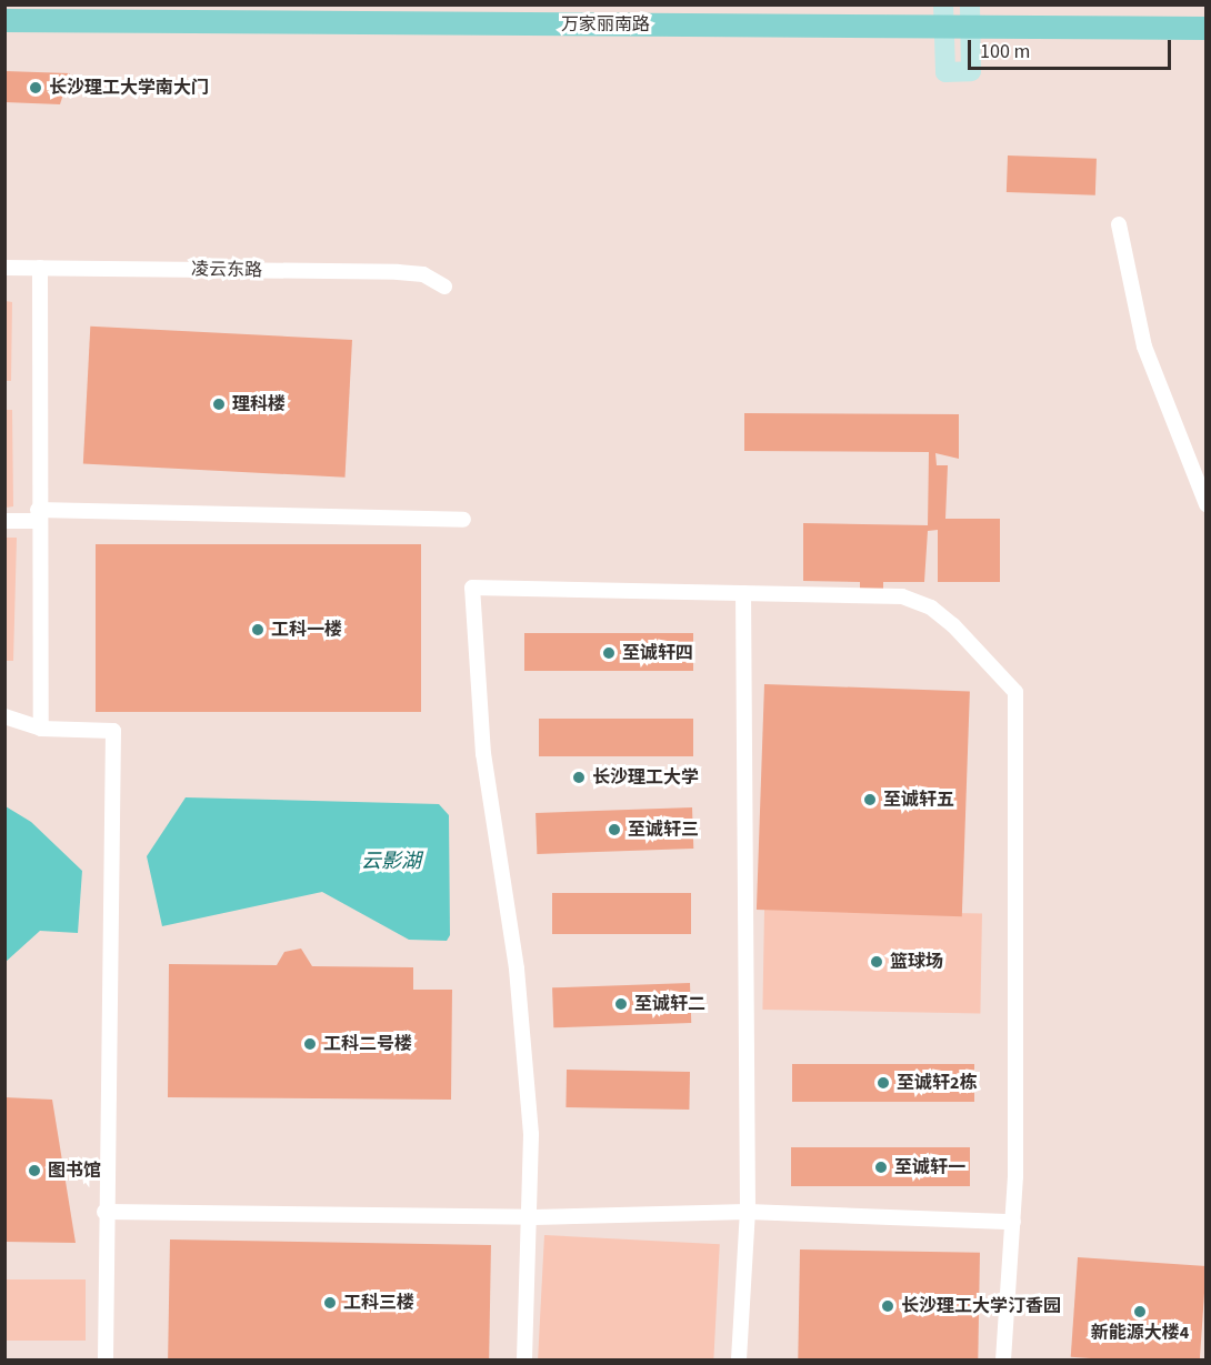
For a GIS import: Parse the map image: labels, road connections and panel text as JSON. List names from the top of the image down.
{
  "streets": {
    "main road": ["万家丽南路"],
    "street": ["凌云东路"]
  },
  "water": ["云影湖"],
  "places": [
    "长沙理工大学南大门",
    "理科楼",
    "工科一楼",
    "至诚轩四",
    "长沙理工大学",
    "至诚轩五",
    "至诚轩三",
    "篮球场",
    "至诚轩二",
    "工科二号楼",
    "至诚轩2栋",
    "至诚轩一",
    "图书馆",
    "工科三楼",
    "长沙理工大学汀香园",
    "新能源大楼4"
  ],
  "scale_bar": "100 m"
}
